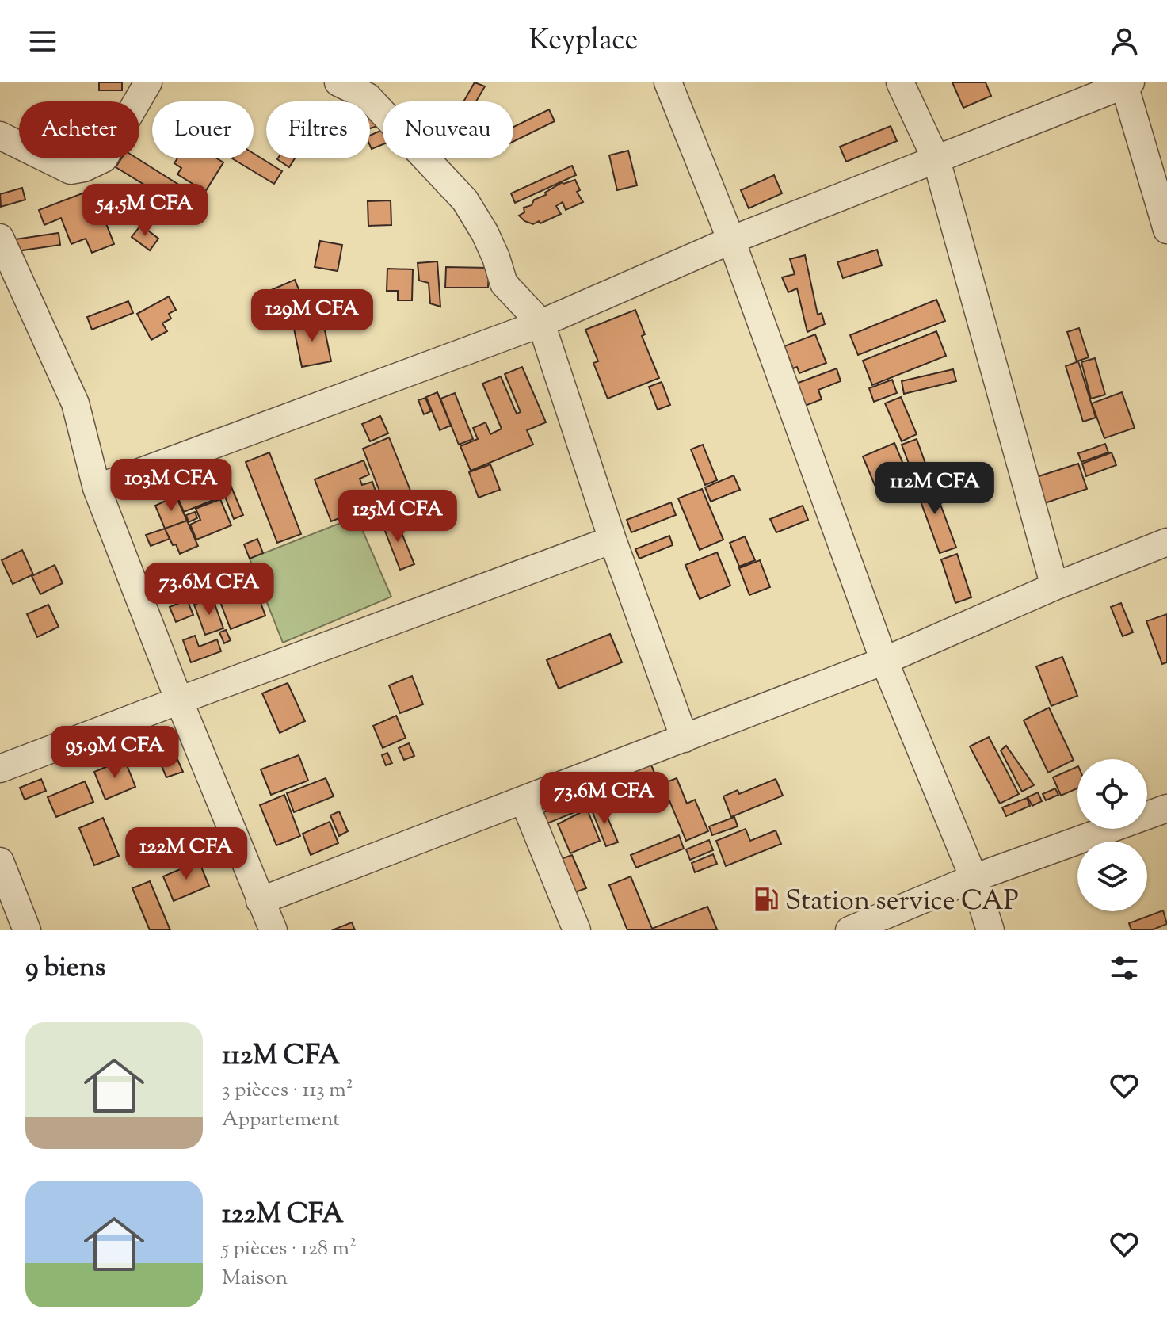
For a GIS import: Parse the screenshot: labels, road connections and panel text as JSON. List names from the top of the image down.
{
  "places": {
    "fuel station": ["Station service CAP"]
  },
  "page": {
    "header": "Keyplace",
    "chip": [
      "Acheter",
      "Louer",
      "Filtres",
      "Nouveau"
    ],
    "price": [
      "54.5M CFA",
      "129M CFA",
      "103M CFA",
      "112M CFA",
      "125M CFA",
      "73.6M CFA",
      "95.9M CFA",
      "73.6M CFA",
      "122M CFA"
    ],
    "heading": "9 biens",
    "list": [
      {
        "name": "112M CFA",
        "note": "3 pièces · 113 m² · Appartement"
      },
      {
        "name": "122M CFA",
        "note": "5 pièces · 128 m² · Maison"
      }
    ]
  }
}
